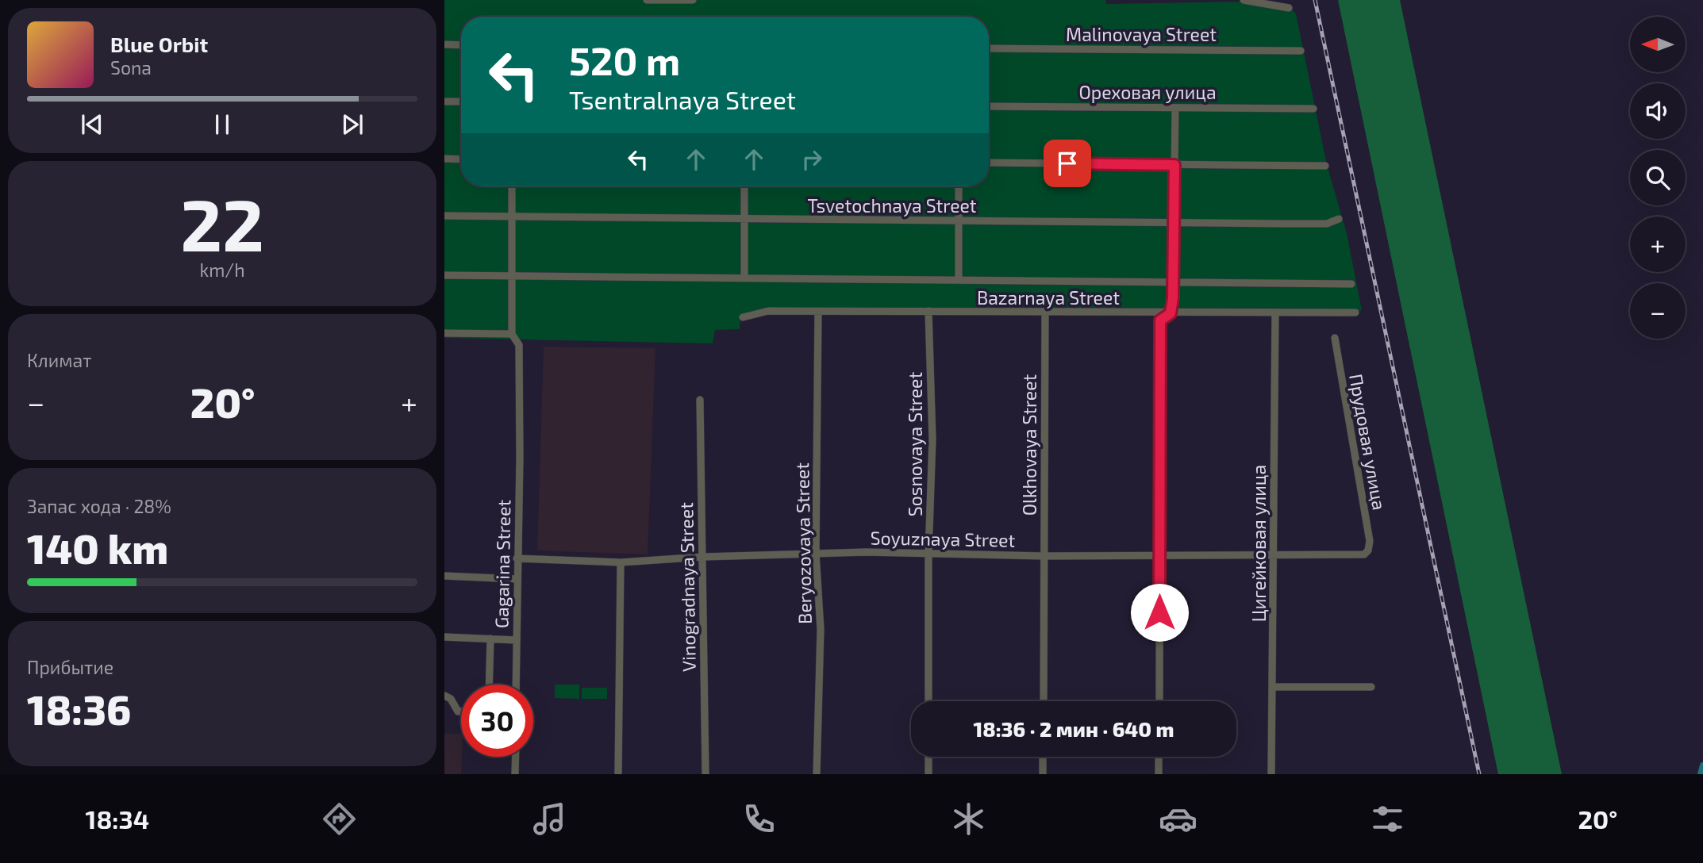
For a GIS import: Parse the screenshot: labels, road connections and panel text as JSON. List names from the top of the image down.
{
  "streets": {
    "street": [
      "Malinovaya Street",
      "Ореховая улица",
      "Tsvetochnaya Street",
      "Bazarnaya Street",
      "Прудовая улица",
      "Sosnovaya Street",
      "Olkhovaya Street",
      "Soyuznaya Street",
      "Beryozovaya Street",
      "Цигейковая улица",
      "Gagarina Street",
      "Vinogradnaya Street"
    ]
  },
  "crossings": [
    ["Bazarnaya Street", "Sosnovaya Street"],
    ["Bazarnaya Street", "Olkhovaya Street"],
    ["Bazarnaya Street", "Beryozovaya Street"],
    ["Bazarnaya Street", "Цигейковая улица"],
    ["Прудовая улица", "Soyuznaya Street"],
    ["Sosnovaya Street", "Soyuznaya Street"],
    ["Olkhovaya Street", "Soyuznaya Street"],
    ["Soyuznaya Street", "Beryozovaya Street"],
    ["Soyuznaya Street", "Цигейковая улица"],
    ["Soyuznaya Street", "Gagarina Street"],
    ["Soyuznaya Street", "Vinogradnaya Street"]
  ],
  "north": "left",
  "page": {
    "map_buttons": ["+", "−"],
    "turn": ["520 m", "Tsentralnaya Street"],
    "song": ["Blue Orbit", "Sona"],
    "tile": [
      ["22", "km/h"],
      "Климат",
      ["Запас хода · 28%", "140 km"],
      ["Прибытие", "18:36"]
    ],
    "heat": ["−", "20°", "+"],
    "limit": "30",
    "trip": "18:36 · 2 мин · 640 m",
    "tabs": ["18:34", "20°"]
  }
}
